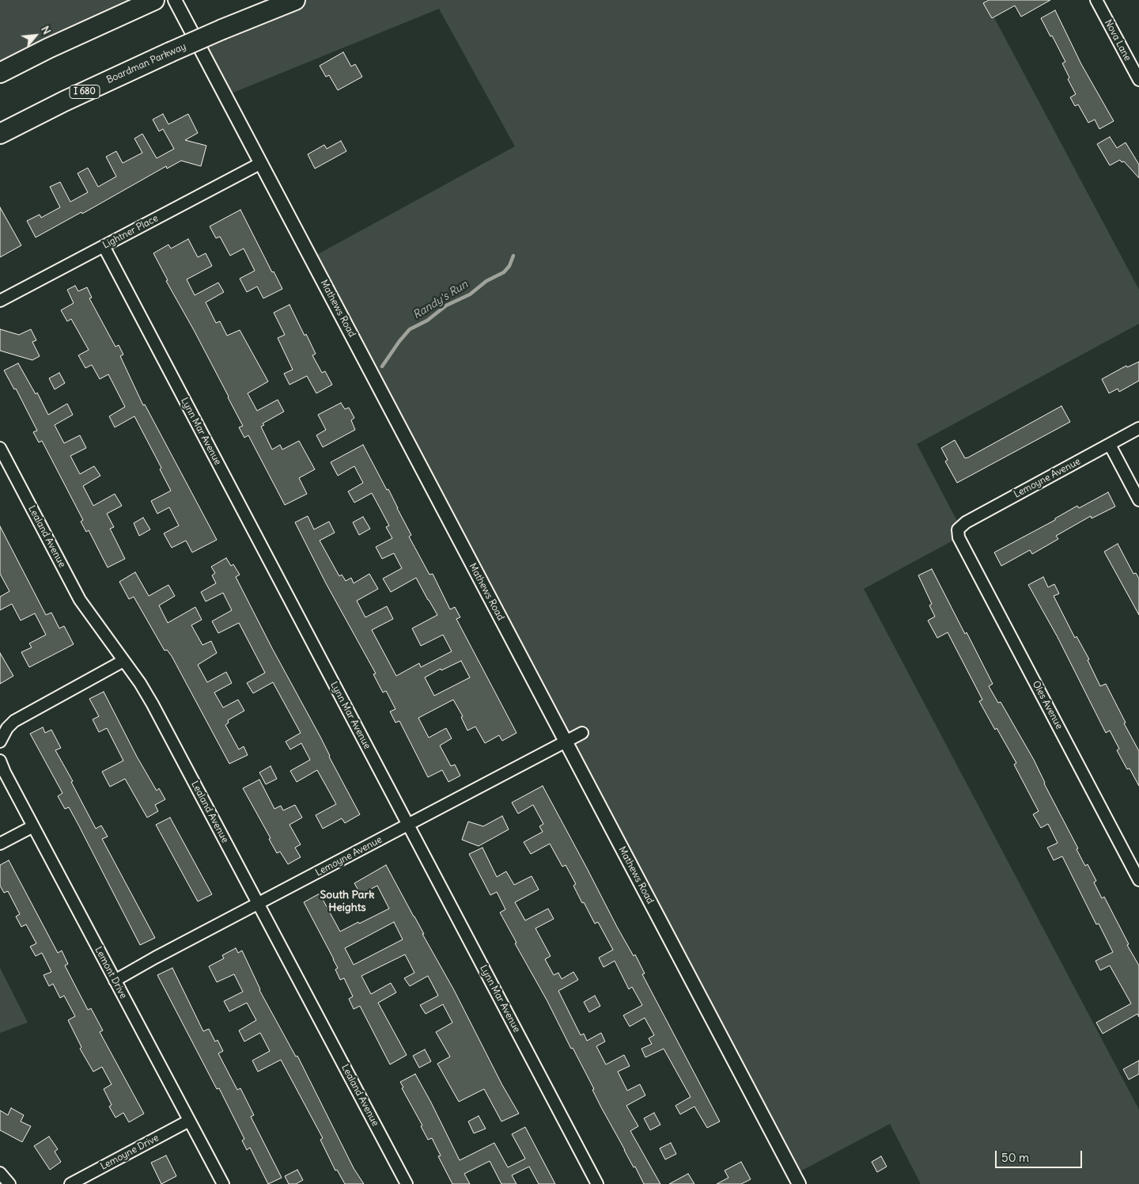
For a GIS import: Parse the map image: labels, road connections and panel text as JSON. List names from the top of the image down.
{
  "streets": {
    "highway": ["Boardman Parkway", "I 680"],
    "street": [
      "Nova Lane",
      "Lightner Place",
      "Mathews Road",
      "Lynn Mar Avenue",
      "Lemoyne Avenue",
      "Lealand Avenue",
      "Oles Avenue",
      "Lemont Drive",
      "Lemoyne Drive"
    ]
  },
  "crossings": [
    ["Lightner Place", "Mathews Road"],
    ["Lightner Place", "Lynn Mar Avenue"],
    ["Mathews Road", "Lemoyne Avenue"],
    ["Lynn Mar Avenue", "Lemoyne Avenue"],
    ["Lemoyne Avenue", "Lealand Avenue"],
    ["Lemoyne Avenue", "Oles Avenue"],
    ["Lemoyne Avenue", "Lemont Drive"],
    ["Lemont Drive", "Lemoyne Drive"]
  ],
  "districts": ["South Park Heights"],
  "water": ["Randy's Run"],
  "scale_bar": "50 m",
  "north": "top right"
}
